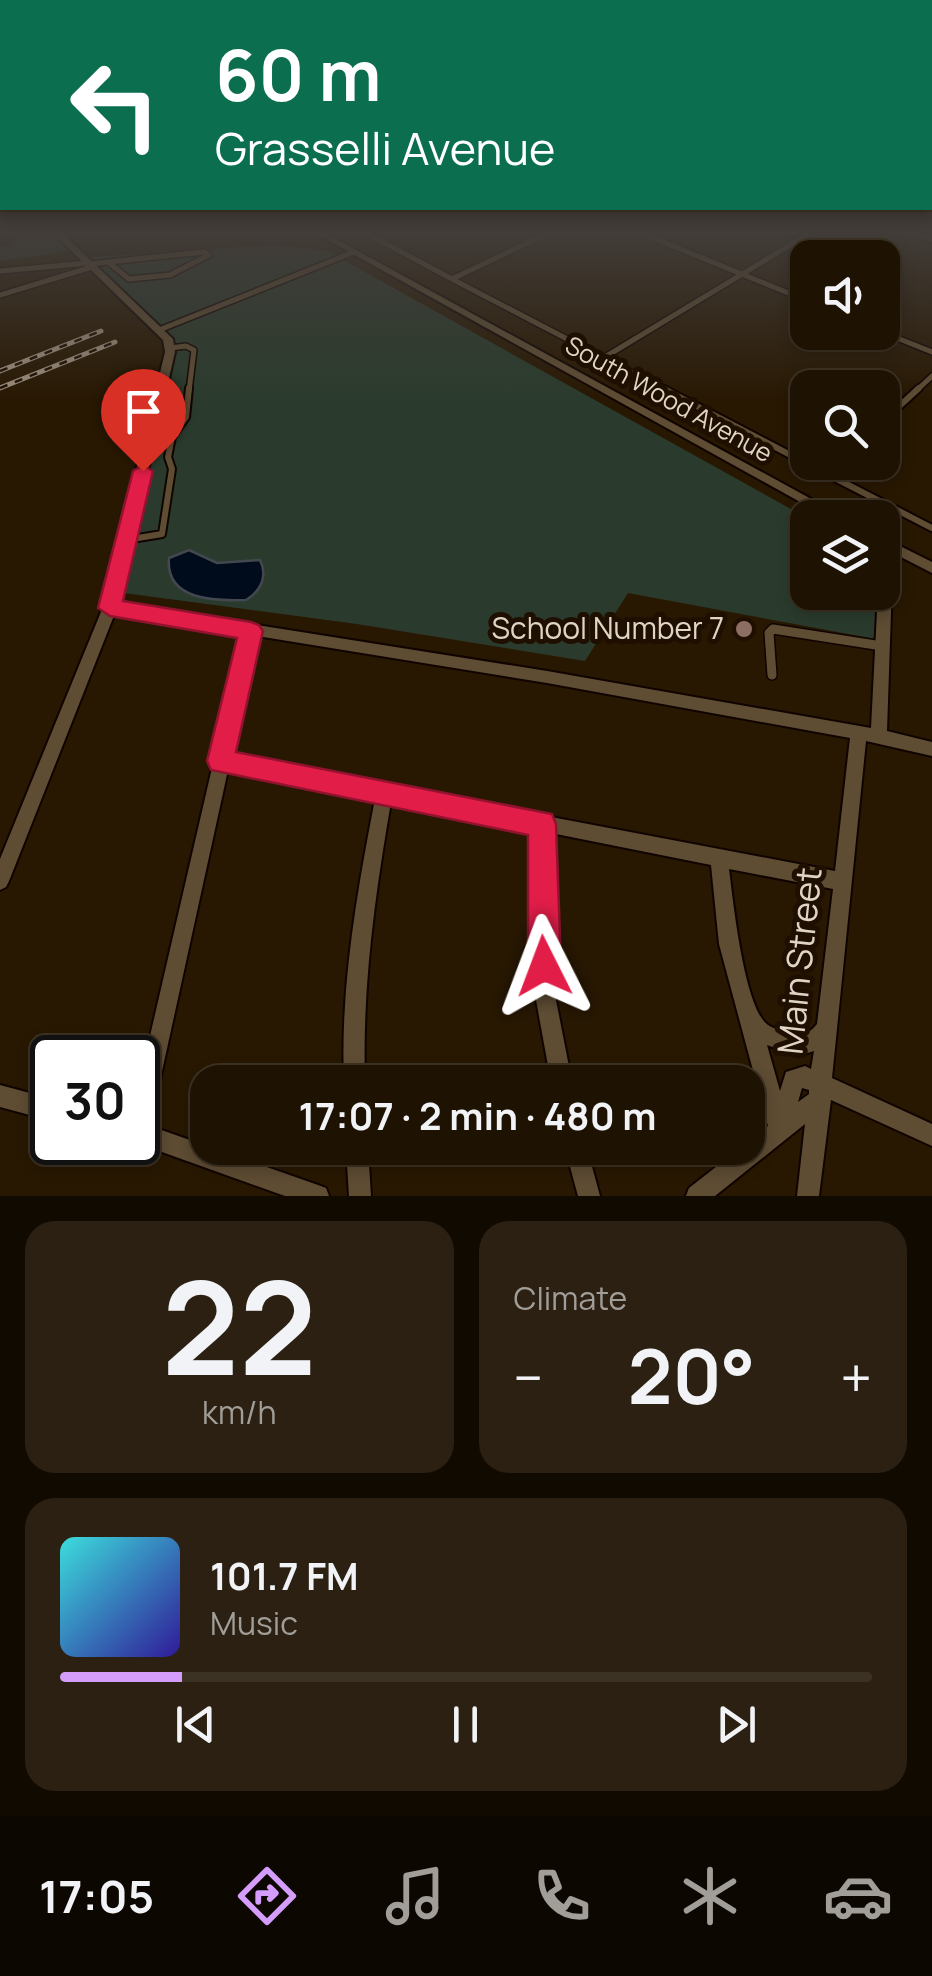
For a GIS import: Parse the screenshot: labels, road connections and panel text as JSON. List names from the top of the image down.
{
  "streets": {
    "street": ["South Wood Avenue", "Main Street"]
  },
  "places": ["School Number 7"],
  "page": {
    "turn": ["60 m", "Grasselli Avenue"],
    "limit": "30",
    "trip": "17:07 · 2 min · 480 m",
    "tile": [
      ["22", "km/h"],
      "Climate"
    ],
    "heat": ["−", "20°", "+"],
    "song": ["101.7 FM", "Music"],
    "tabs": "17:05"
  }
}
